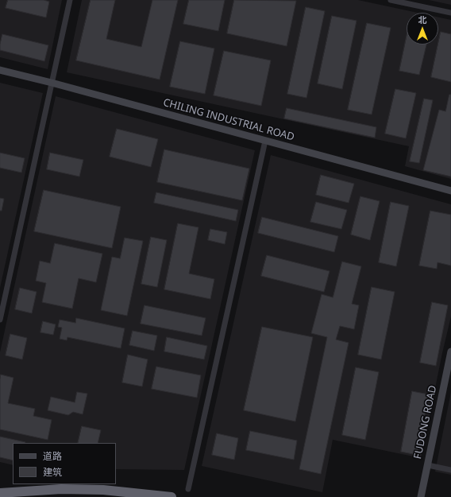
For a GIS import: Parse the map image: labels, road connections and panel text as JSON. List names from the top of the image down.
{
  "streets": {
    "street": ["CHILING INDUSTRIAL ROAD", "FUDONG ROAD"]
  },
  "legend": ["道路", "建筑"],
  "north": "top"
}
